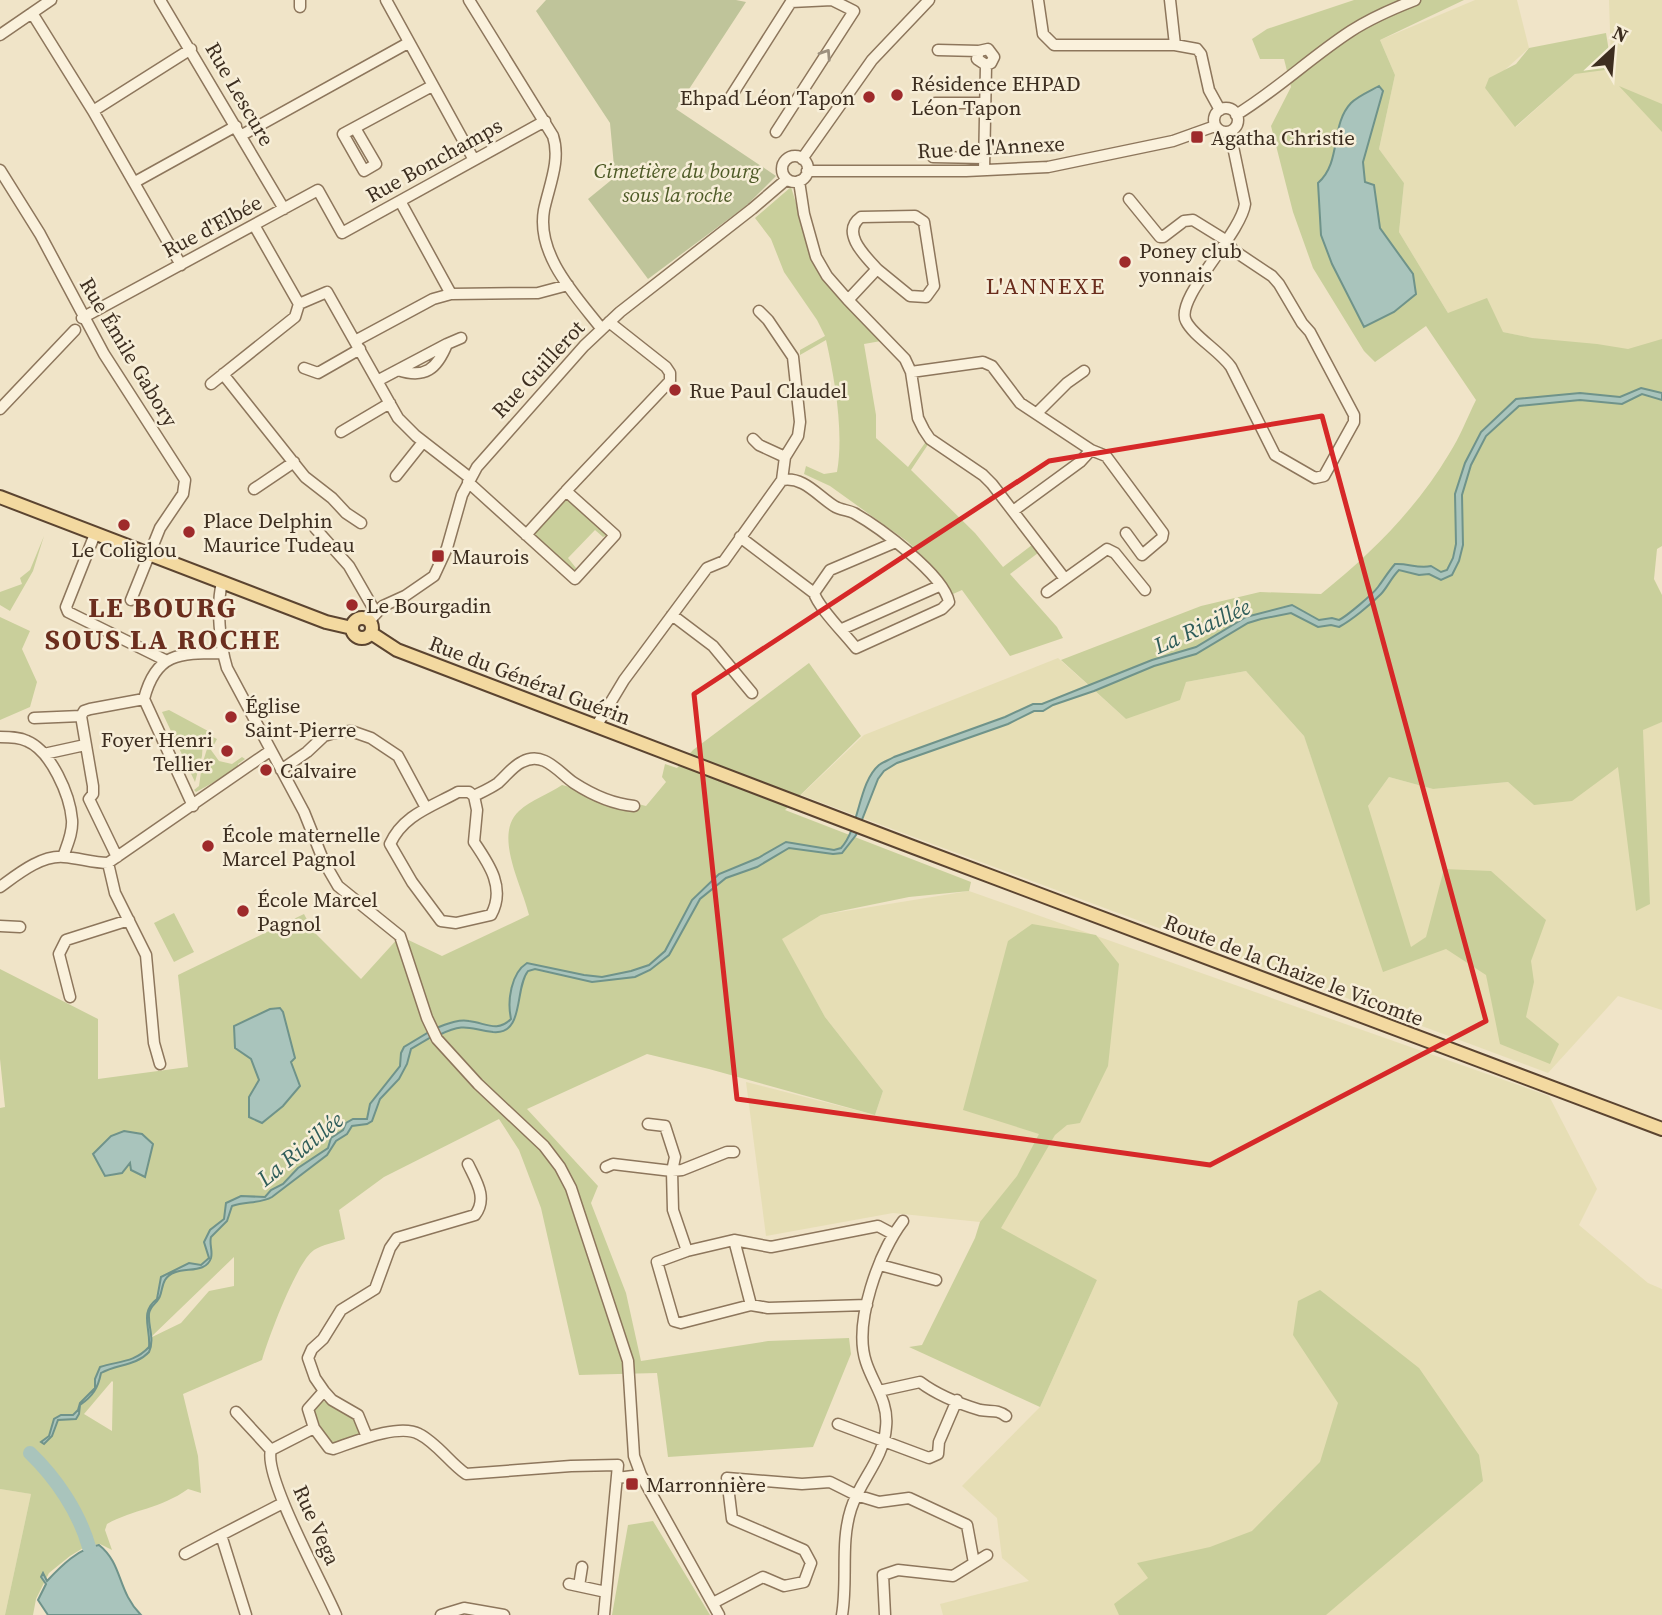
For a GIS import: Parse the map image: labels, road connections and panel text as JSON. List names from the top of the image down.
{
  "streets": {
    "main road": ["Rue du Général Guérin", "Route de la Chaize le Vicomte"],
    "street": [
      "Rue Lescure",
      "Rue de l'Annexe",
      "Rue Bonchamps",
      "Rue d'Elbée",
      "Rue Émile Gabory",
      "Rue Guillerot",
      "Rue Vega"
    ]
  },
  "crossings": [
    ["Rue Lescure", "Rue d'Elbée"],
    ["Rue de l'Annexe", "Rue Guillerot"],
    ["Rue Bonchamps", "Rue d'Elbée"],
    ["Rue d'Elbée", "Rue Émile Gabory"],
    ["Rue Guillerot", "Rue du Général Guérin"],
    ["Rue du Général Guérin", "Route de la Chaize le Vicomte"]
  ],
  "districts": ["L'ANNEXE", "LE BOURG SOUS LA ROCHE"],
  "water": ["La Riaillée"],
  "parks": ["Cimetière du bourg sous la roche"],
  "places": {
    "other": [
      "Résidence EHPAD Léon Tapon",
      "Ehpad Léon Tapon",
      "Poney club yonnais",
      "Rue Paul Claudel",
      "Le Coliglou",
      "Place Delphin Maurice Tudeau",
      "Le Bourgadin",
      "Église Saint-Pierre",
      "Foyer Henri Tellier",
      "Calvaire",
      "École maternelle Marcel Pagnol",
      "École Marcel Pagnol"
    ],
    "transit": ["Agatha Christie", "Maurois", "Marronnière"]
  },
  "north": "top right"
}
